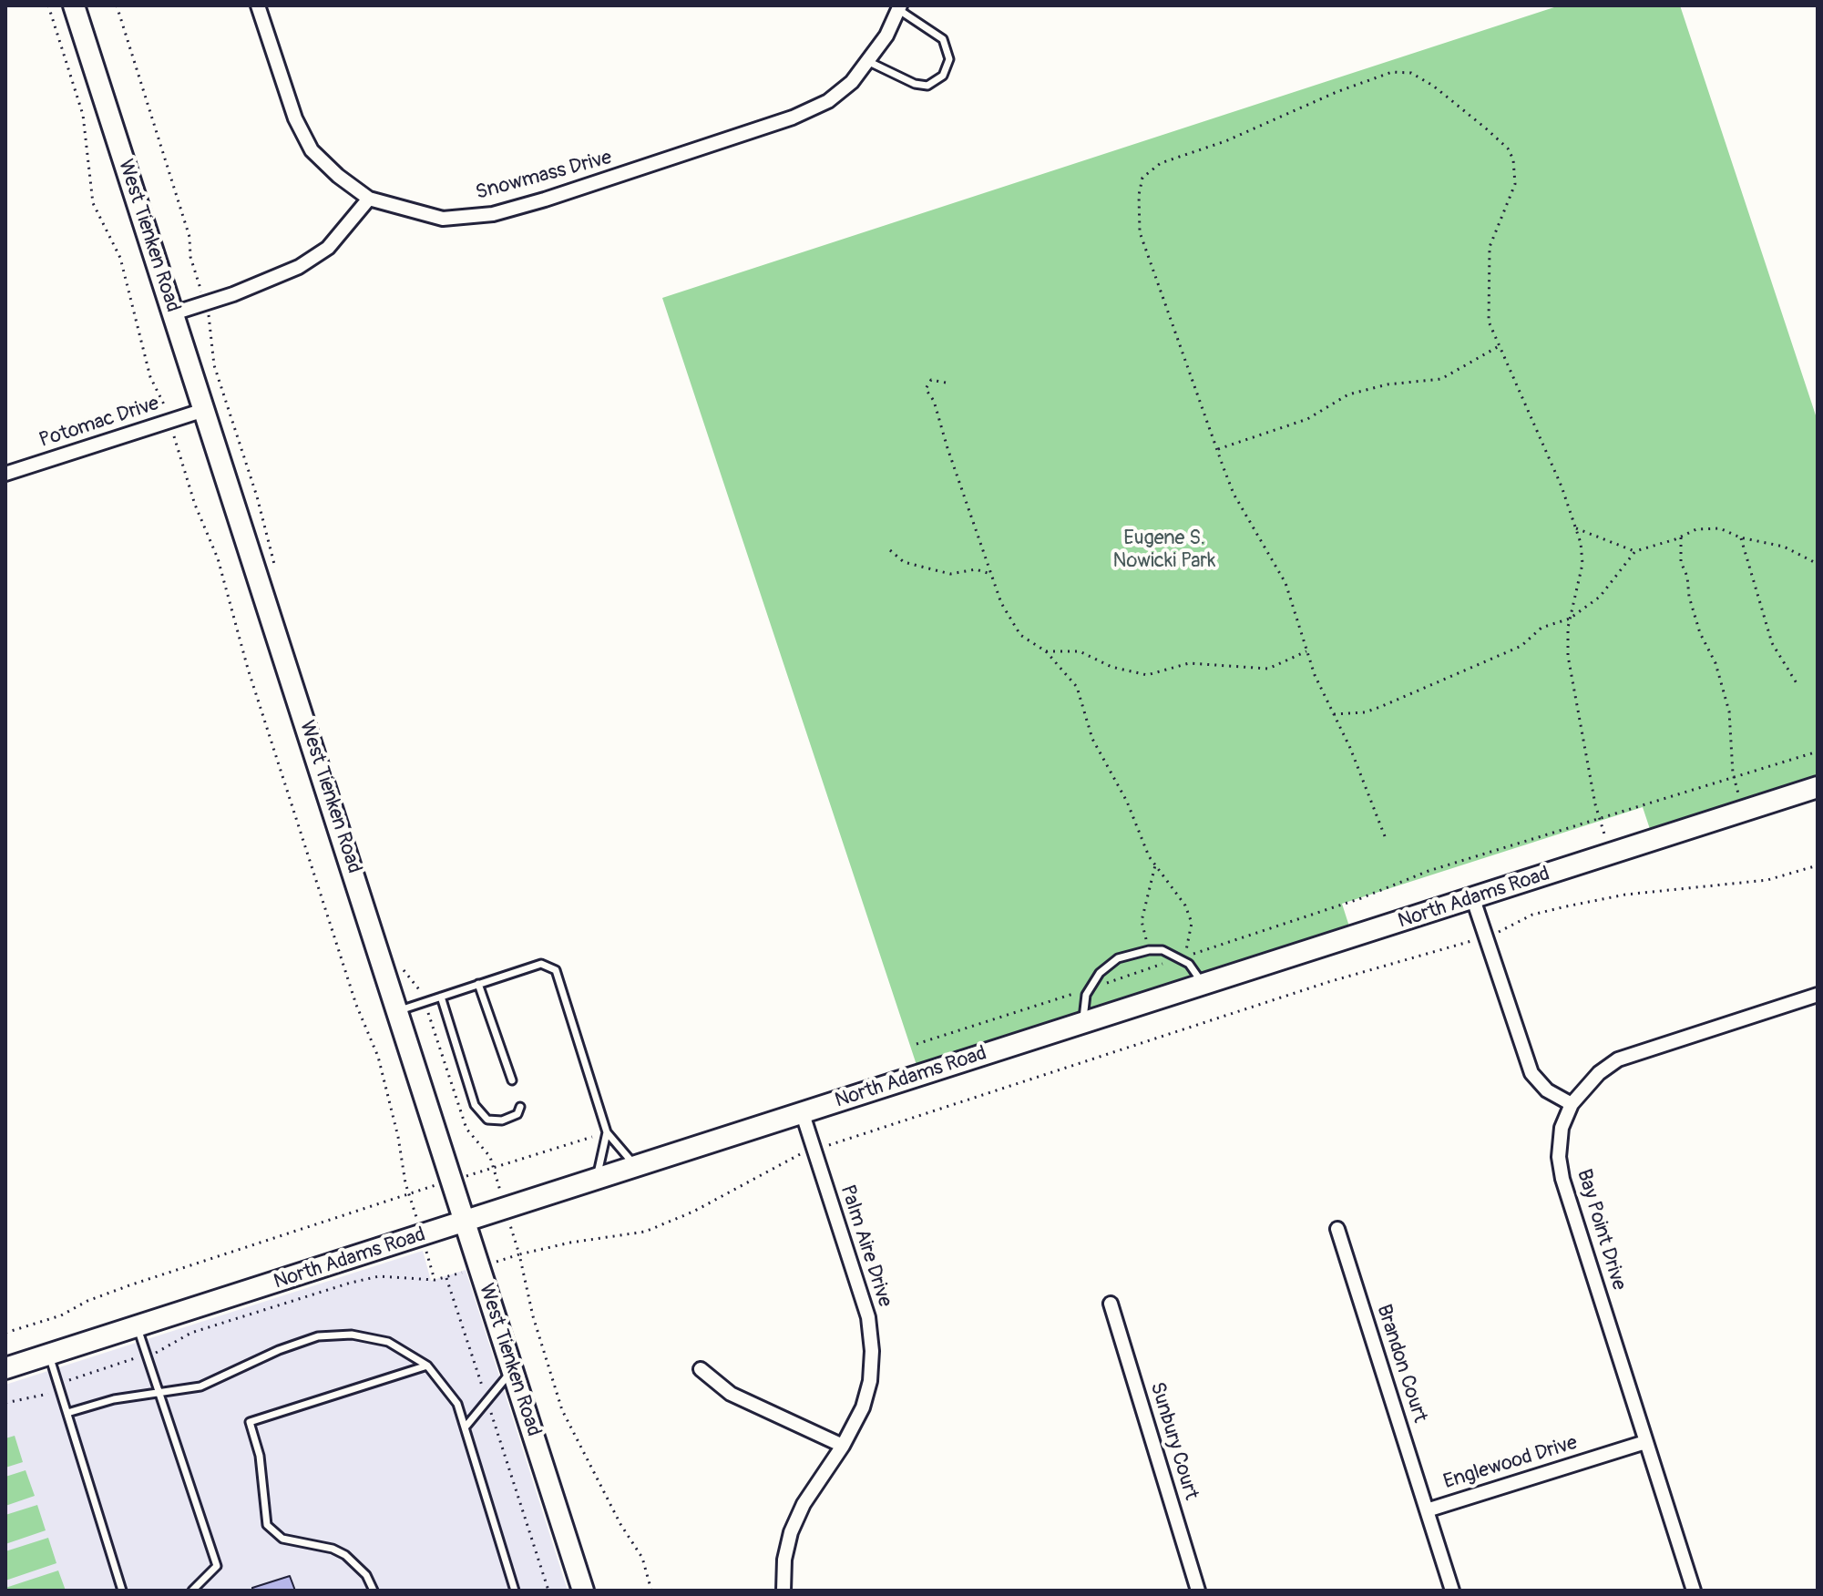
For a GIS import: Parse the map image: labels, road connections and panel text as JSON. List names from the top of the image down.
{
  "streets": {
    "street": [
      "Snowmass Drive",
      "West Tienken Road",
      "Potomac Drive",
      "North Adams Road",
      "Bay Point Drive",
      "Palm Aire Drive",
      "Brandon Court",
      "Sunbury Court",
      "Englewood Drive"
    ]
  },
  "crossings": [
    ["West Tienken Road", "Potomac Drive"],
    ["West Tienken Road", "North Adams Road"],
    ["North Adams Road", "Palm Aire Drive"],
    ["Bay Point Drive", "Englewood Drive"],
    ["Brandon Court", "Englewood Drive"]
  ],
  "parks": ["Eugene S. Nowicki Park"]
}
